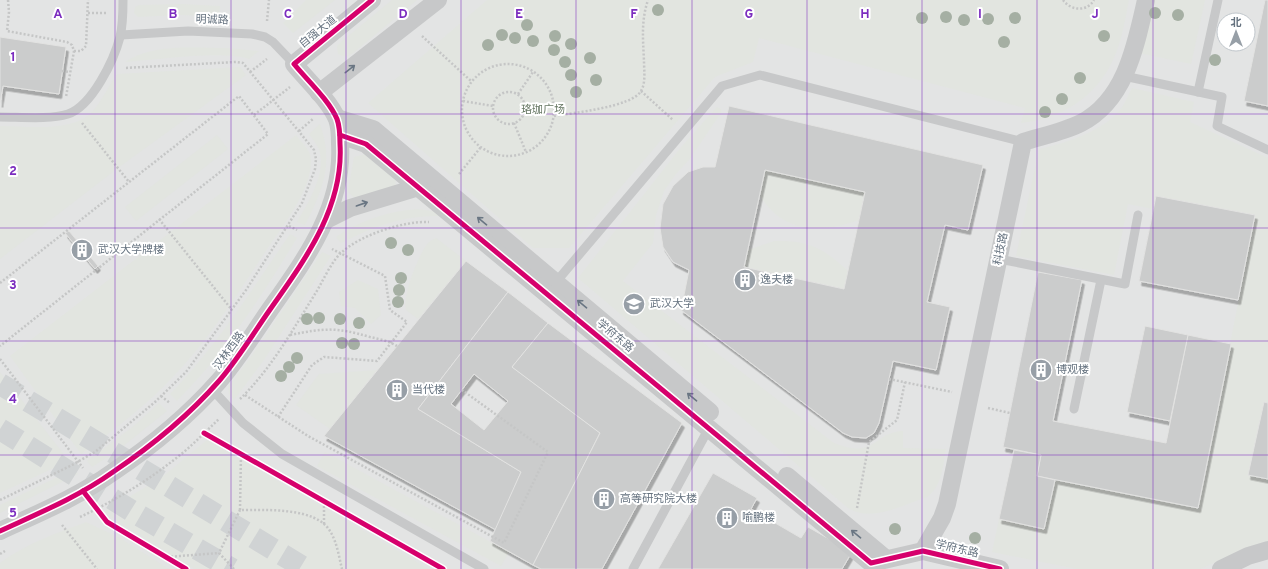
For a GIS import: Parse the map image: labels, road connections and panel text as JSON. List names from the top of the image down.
{
  "streets": {
    "street": [
      "自强大道",
      "科技路",
      "学府东路",
      "汉林西路"
    ],
    "lane": ["明诚路"]
  },
  "crossings": [
    ["科技路", "学府东路"],
    ["学府东路", "汉林西路"]
  ],
  "parks": ["珞珈广场"],
  "places": {
    "building": [
      "武汉大学牌楼",
      "逸夫楼",
      "博观楼",
      "当代楼",
      "高等研究院大楼",
      "喻鹏楼"
    ],
    "school or university": ["武汉大学"]
  },
  "north": "top",
  "grid": {
    "columns": [
      "A",
      "B",
      "C",
      "D",
      "E",
      "F",
      "G",
      "H",
      "I",
      "J"
    ],
    "rows": [
      "1",
      "2",
      "3",
      "4",
      "5"
    ]
  }
}
